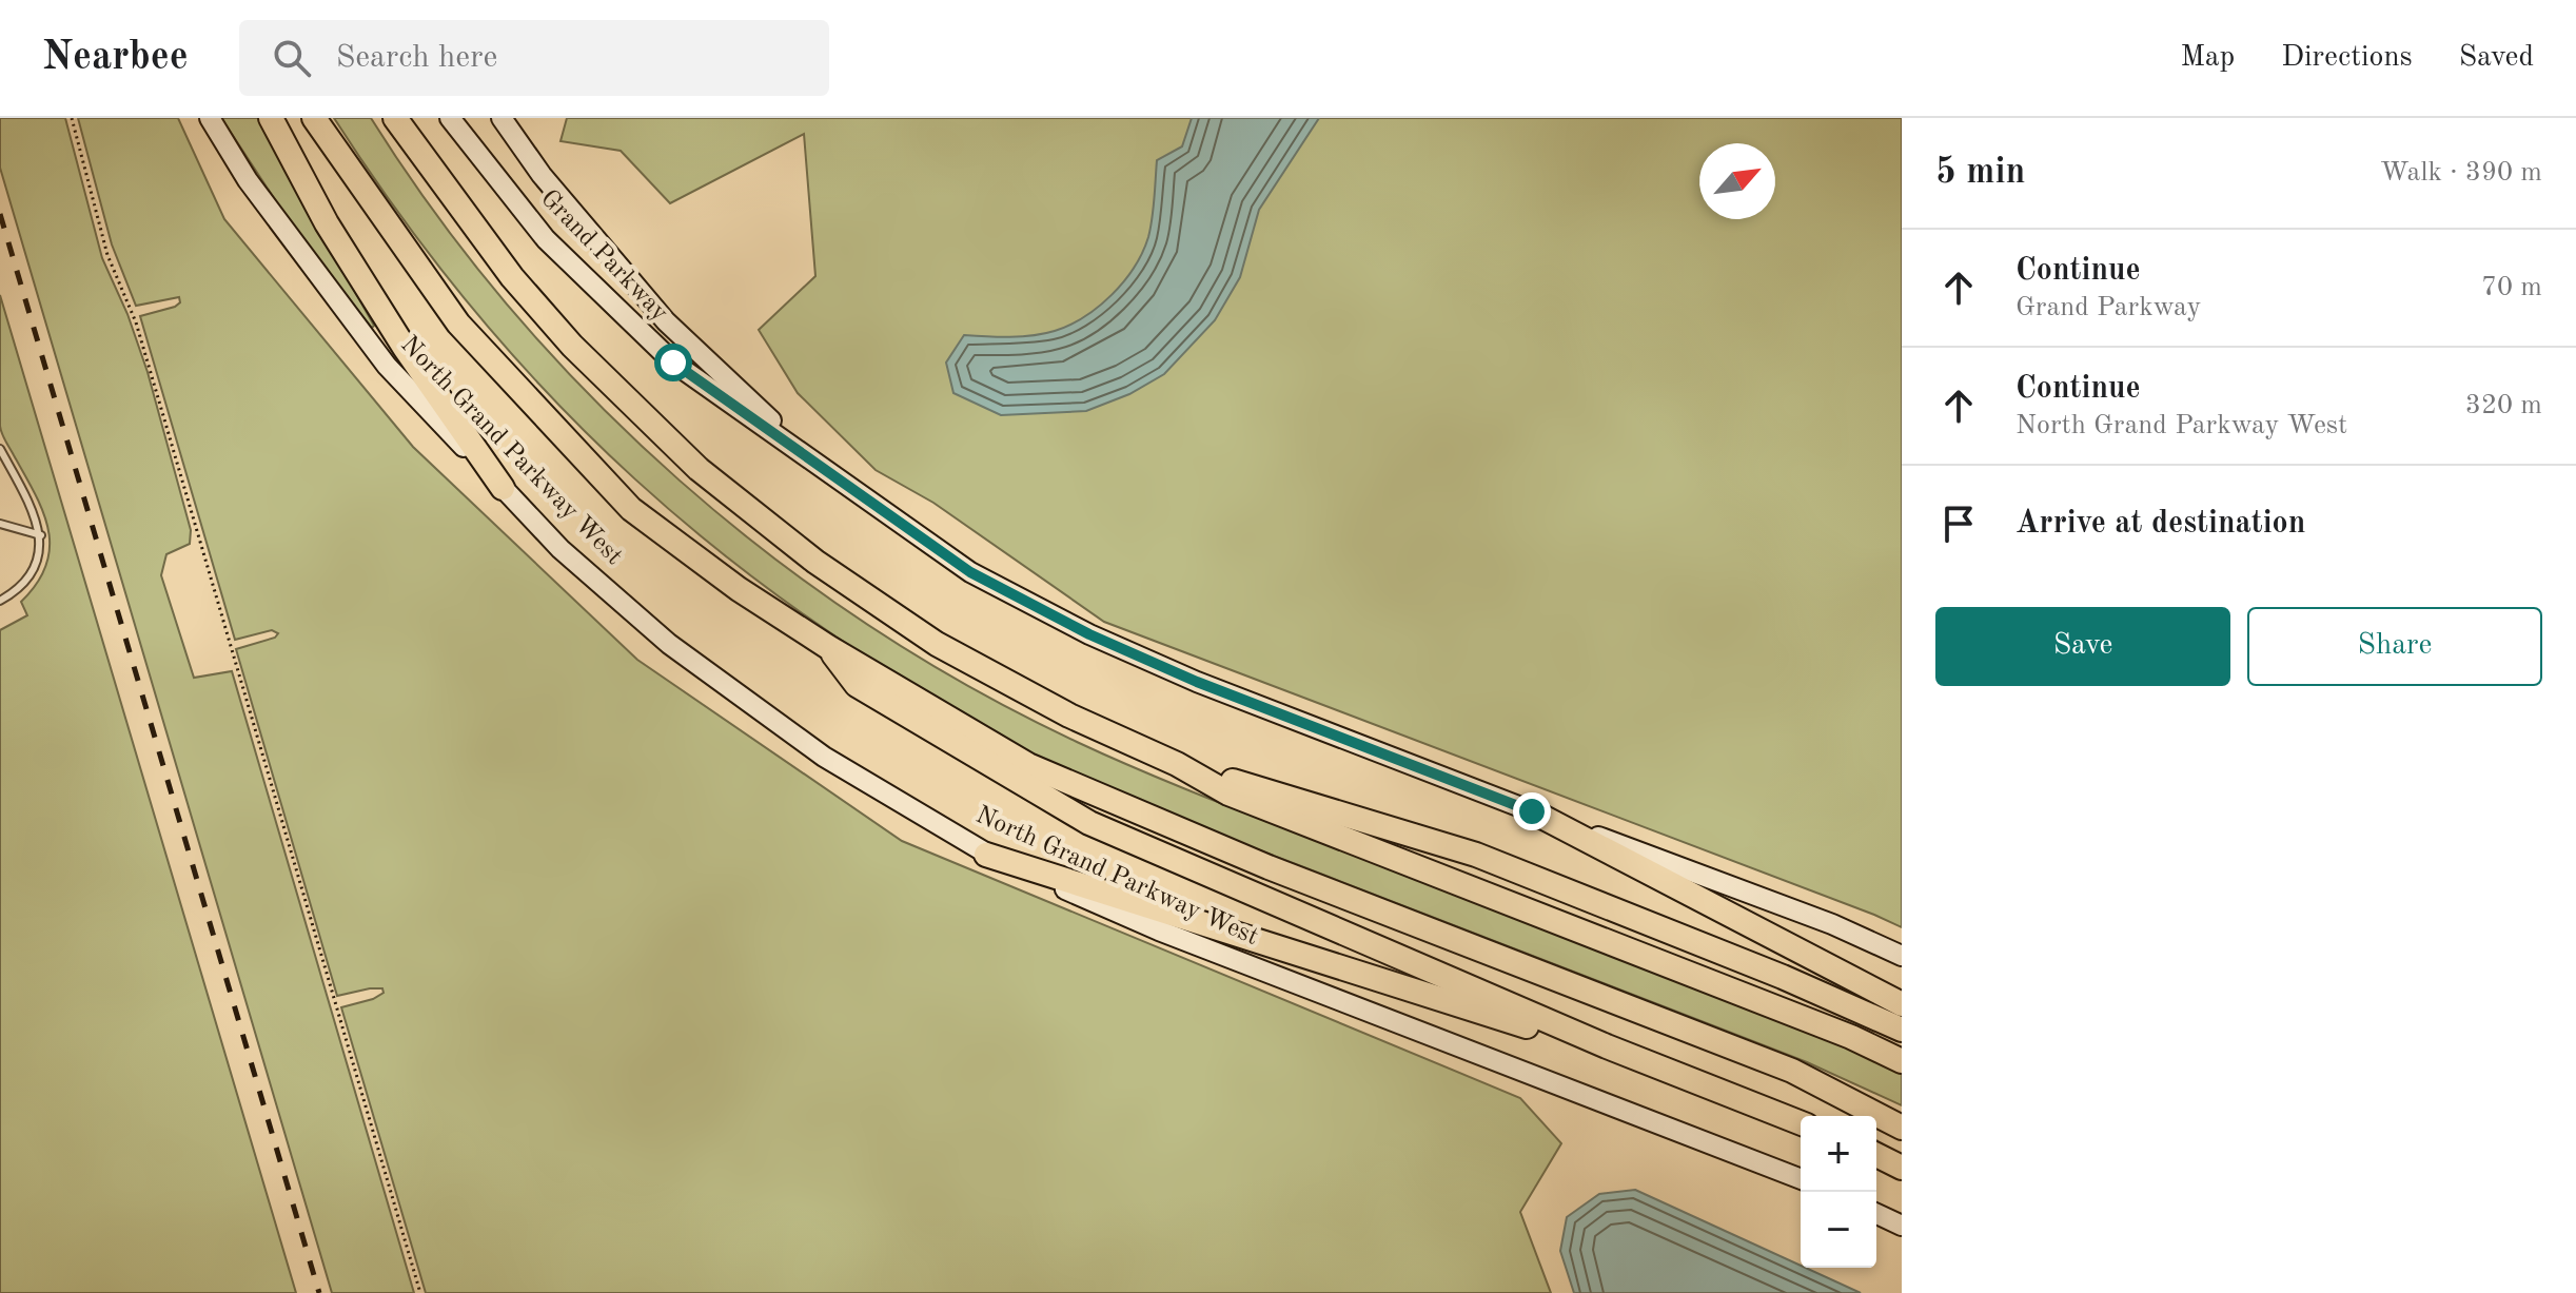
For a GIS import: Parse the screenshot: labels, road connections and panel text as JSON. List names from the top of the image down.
{
  "streets": {
    "highway": ["North Grand Parkway West"],
    "main road": ["Grand Parkway"]
  },
  "north": "top right",
  "page": {
    "header": "Nearbee",
    "search": "Search here",
    "nav": ["Map", "Directions", "Saved"],
    "heading": ["5 min", "Walk · 390 m"],
    "list": [
      ["Continue", "Grand Parkway", "70 m"],
      ["Continue", "North Grand Parkway West", "320 m"],
      "Arrive at destination"
    ],
    "buttons": ["Save", "Share"],
    "map_buttons": ["+", "−"]
  }
}
